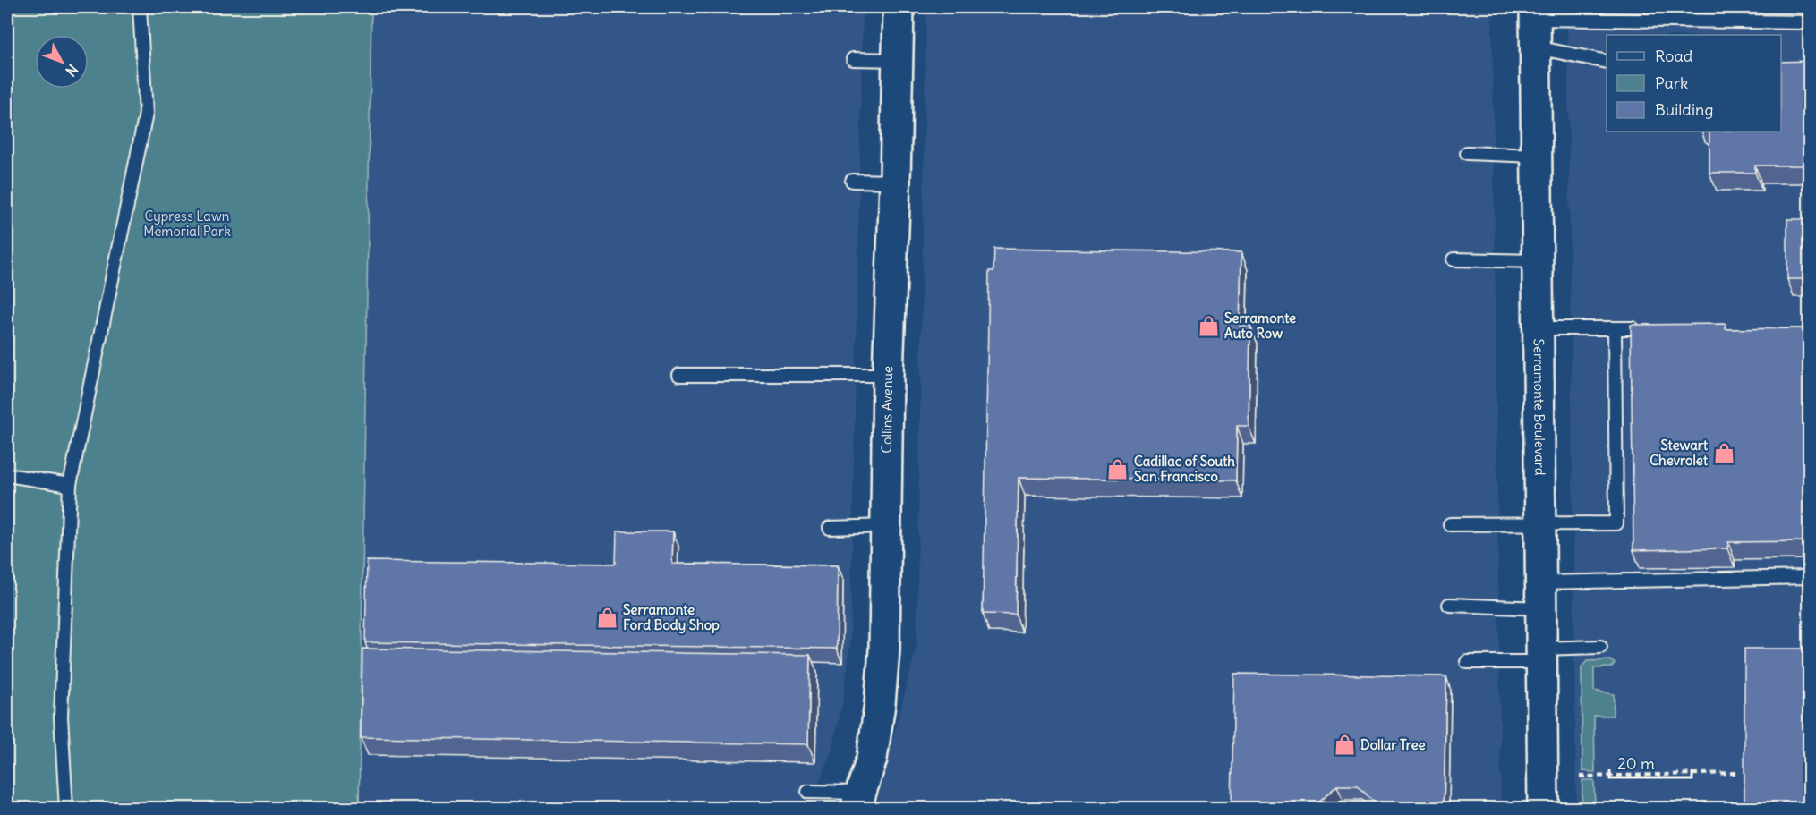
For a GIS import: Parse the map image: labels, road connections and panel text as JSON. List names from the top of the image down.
{
  "streets": {
    "street": ["Serramonte Boulevard", "Collins Avenue"]
  },
  "parks": ["Cypress Lawn Memorial Park"],
  "places": {
    "shop": [
      "Serramonte Auto Row",
      "Stewart Chevrolet",
      "Cadillac of South San Francisco",
      "Serramonte Ford Body Shop",
      "Dollar Tree"
    ]
  },
  "legend": ["Road", "Park", "Building"],
  "scale_bar": "20 m",
  "north": "bottom right"
}
